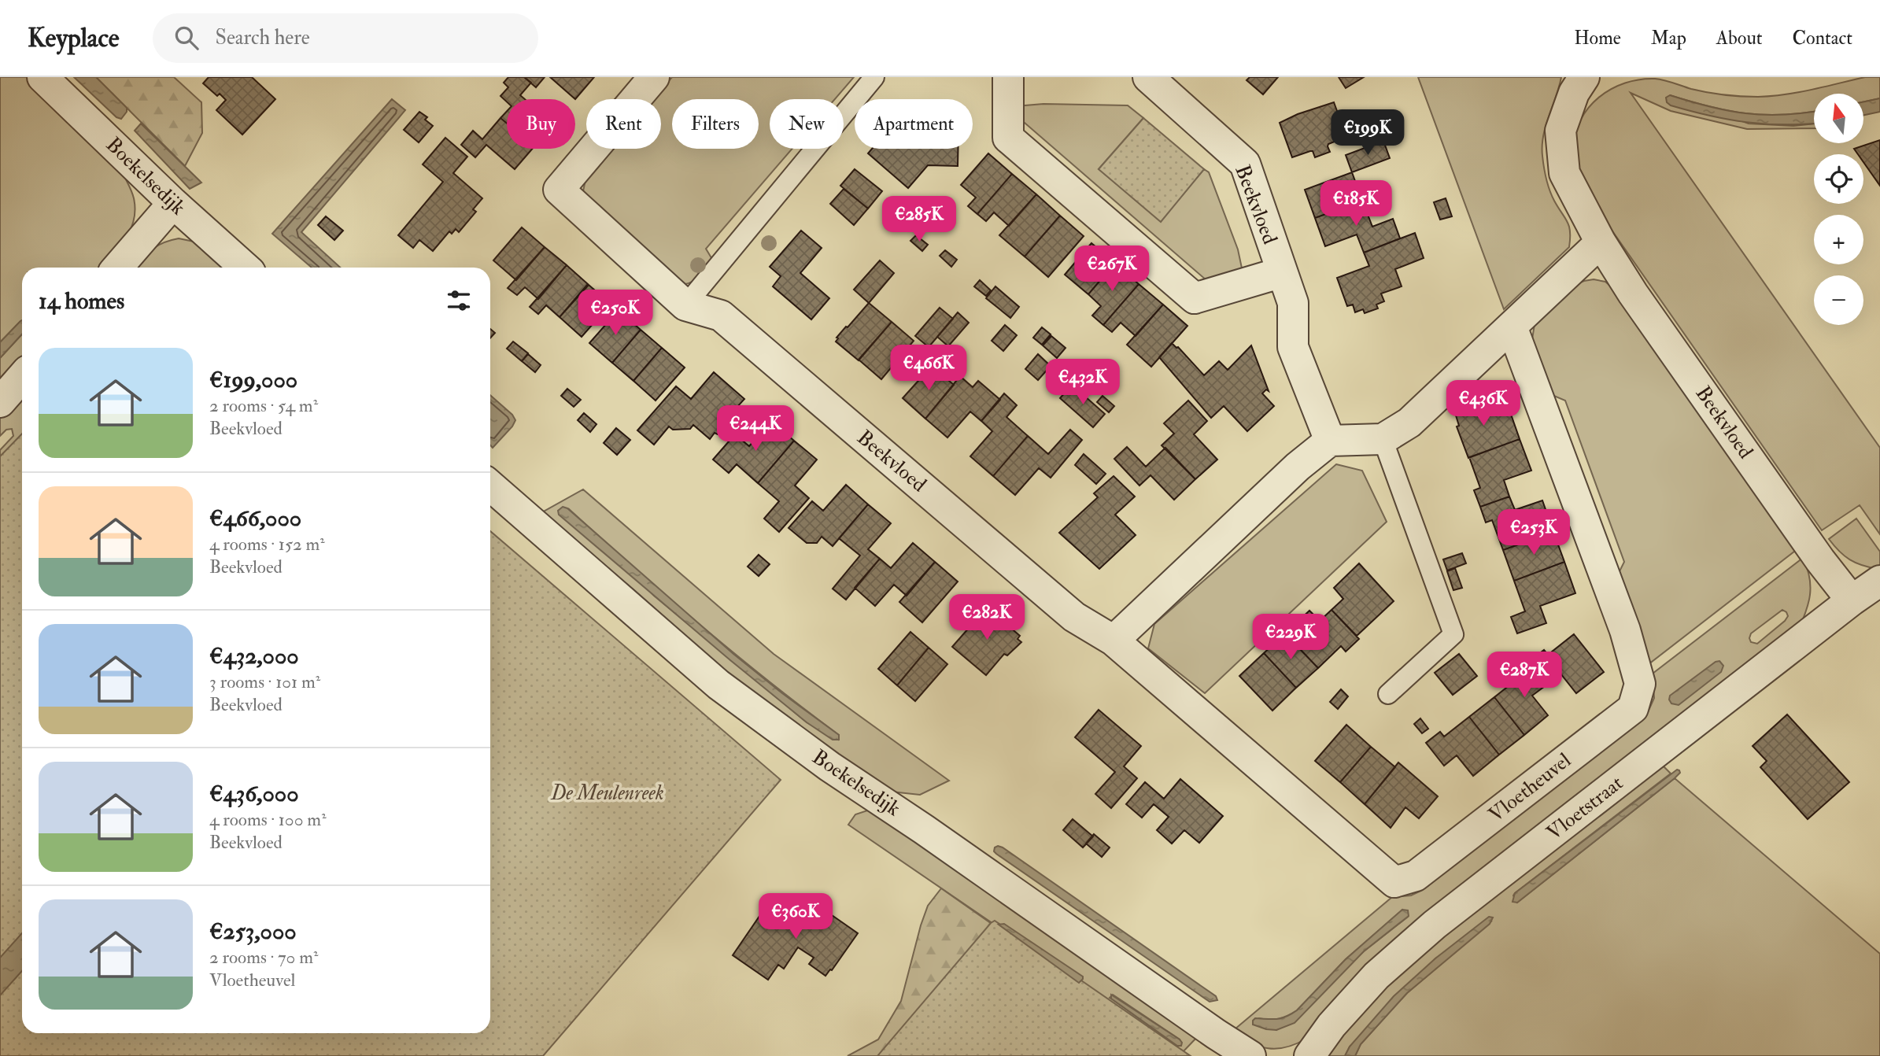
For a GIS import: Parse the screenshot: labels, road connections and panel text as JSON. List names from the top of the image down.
{
  "streets": {
    "street": [
      "Boekelsedijk",
      "Beekvloed",
      "Vloetheuvel",
      "Vloetstraat"
    ]
  },
  "crossings": [
    ["Beekvloed", "Vloetheuvel"],
    ["Beekvloed", "Vloetstraat"]
  ],
  "parks": ["De Meulenreek"],
  "north": "top",
  "page": {
    "header": "Keyplace",
    "search": "Search here",
    "nav": [
      "Home",
      "Map",
      "About",
      "Contact"
    ],
    "map_buttons": ["+", "−"],
    "chip": [
      "Buy",
      "Rent",
      "Filters",
      "New",
      "Apartment"
    ],
    "price": [
      "€199K",
      "€185K",
      "€285K",
      "€267K",
      "€250K",
      "€466K",
      "€432K",
      "€436K",
      "€244K",
      "€253K",
      "€282K",
      "€229K",
      "€287K",
      "€360K"
    ],
    "heading": "14 homes",
    "list": [
      {
        "name": "€199,000",
        "note": "2 rooms · 54 m² · Beekvloed"
      },
      {
        "name": "€466,000",
        "note": "4 rooms · 152 m² · Beekvloed"
      },
      {
        "name": "€432,000",
        "note": "3 rooms · 101 m² · Beekvloed"
      },
      {
        "name": "€436,000",
        "note": "4 rooms · 100 m² · Beekvloed"
      },
      {
        "name": "€253,000",
        "note": "2 rooms · 70 m² · Vloetheuvel"
      }
    ]
  }
}
